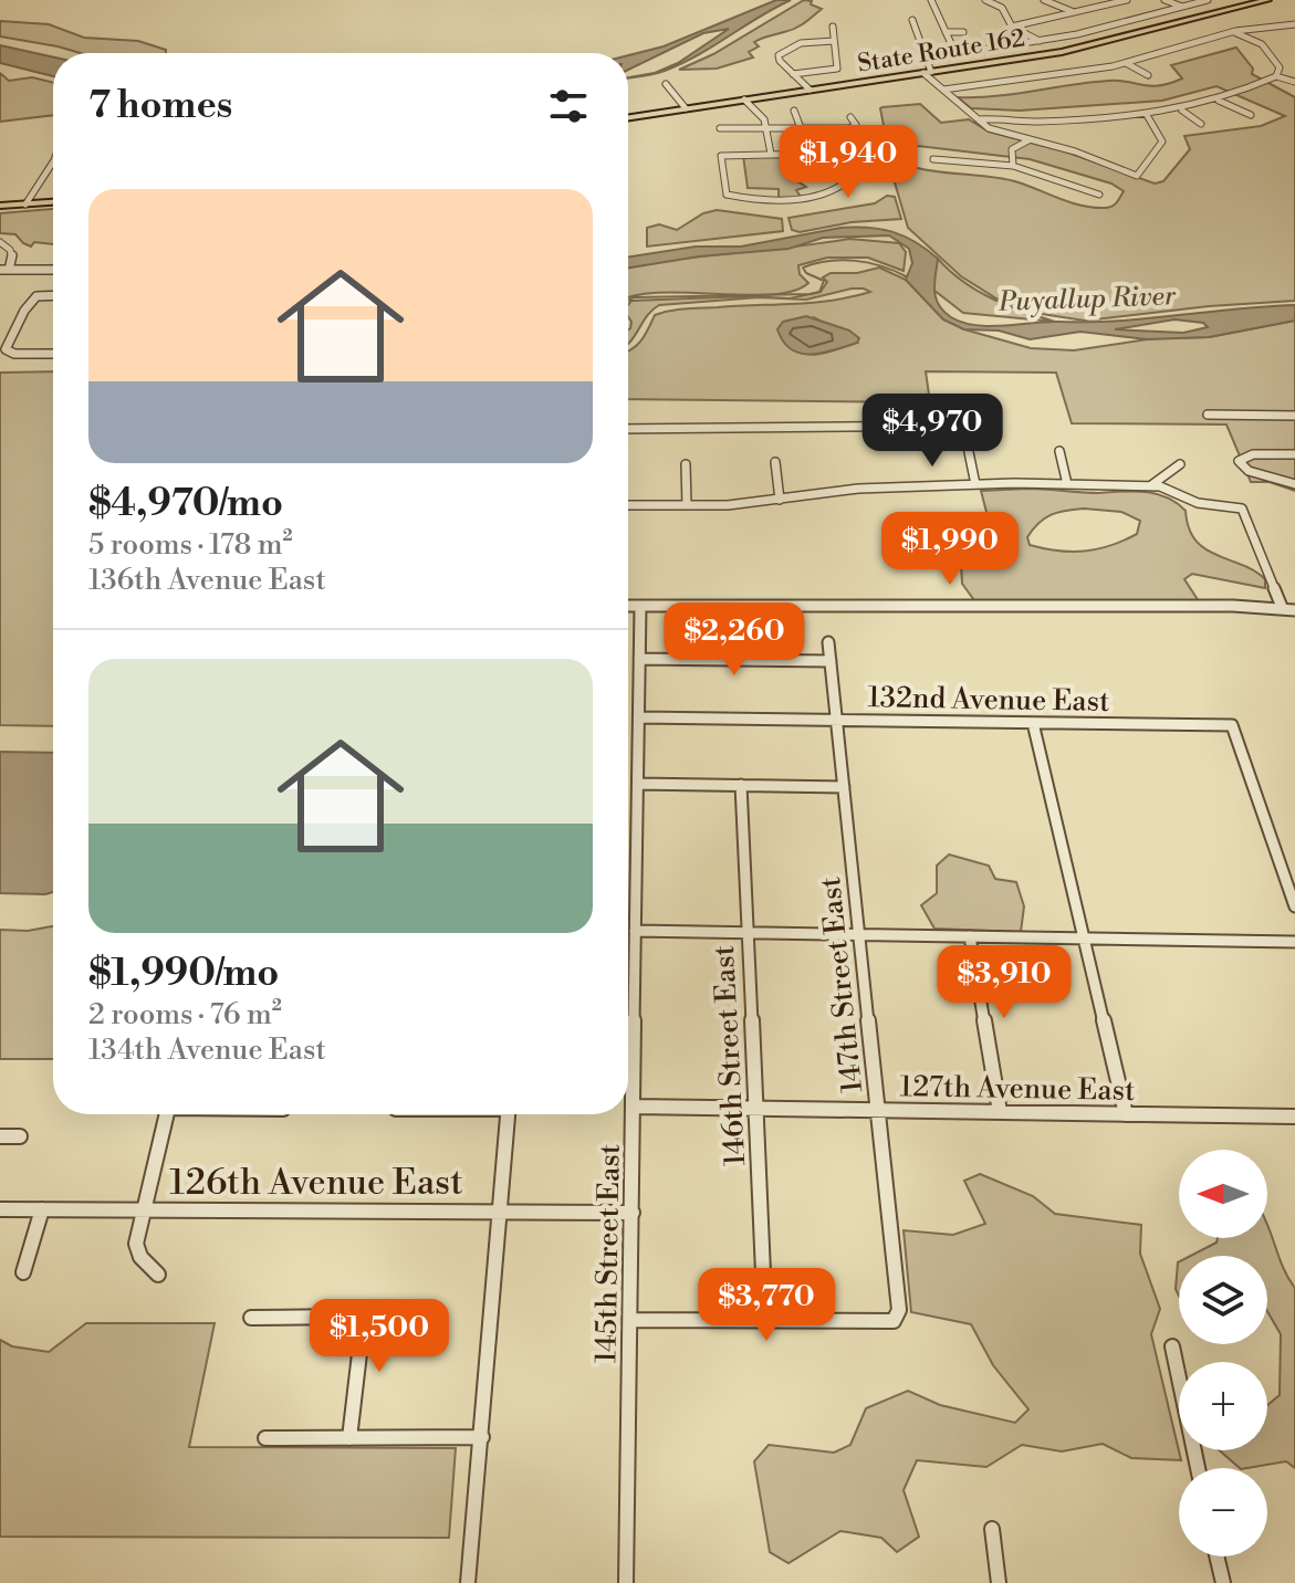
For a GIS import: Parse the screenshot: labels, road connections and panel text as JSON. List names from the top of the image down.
{
  "streets": {
    "main road": ["State Route 162"],
    "street": [
      "132nd Avenue East",
      "147th Street East",
      "146th Street East",
      "127th Avenue East",
      "126th Avenue East",
      "145th Street East"
    ]
  },
  "crossings": [
    ["132nd Avenue East", "147th Street East"],
    ["132nd Avenue East", "145th Street East"],
    ["147th Street East", "146th Street East"],
    ["147th Street East", "127th Avenue East"],
    ["146th Street East", "127th Avenue East"],
    ["127th Avenue East", "145th Street East"],
    ["126th Avenue East", "145th Street East"]
  ],
  "water": ["Puyallup River"],
  "north": "left",
  "page": {
    "heading": "7 homes",
    "price": [
      "$1,940",
      "$4,970",
      "$1,990",
      "$2,260",
      "$3,910",
      "$3,770",
      "$1,500"
    ],
    "list": [
      {
        "name": "$4,970/mo",
        "note": "5 rooms · 178 m² · 136th Avenue East"
      },
      {
        "name": "$1,990/mo",
        "note": "2 rooms · 76 m² · 134th Avenue East"
      }
    ],
    "map_buttons": ["+", "−"]
  }
}
